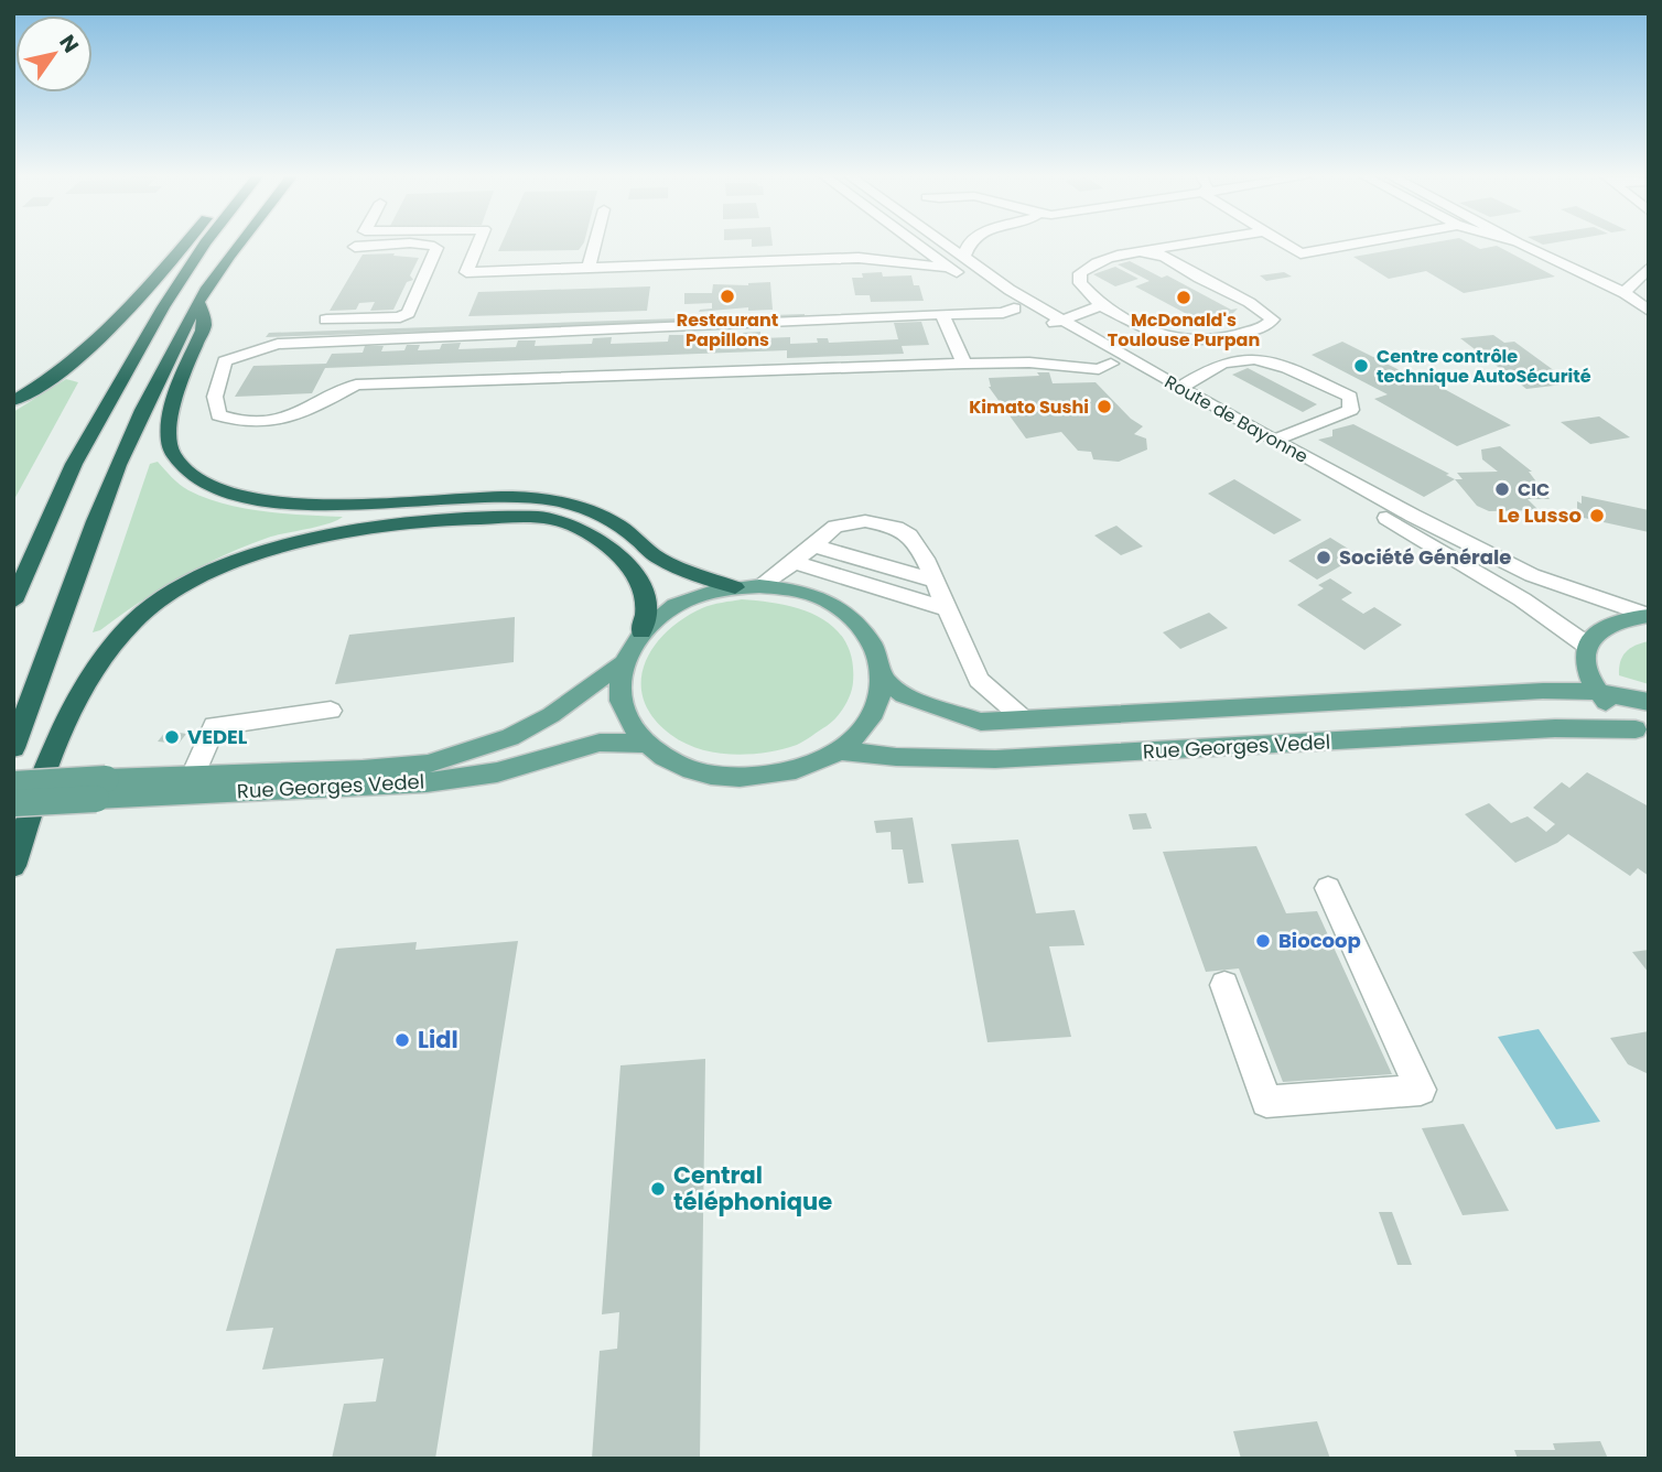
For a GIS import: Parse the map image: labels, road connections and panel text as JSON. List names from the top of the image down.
{
  "streets": {
    "main road": ["Rue Georges Vedel"],
    "street": ["Route de Bayonne"]
  },
  "places": [
    "Restaurant Papillons",
    "McDonald's Toulouse Purpan",
    "Centre contrôle technique AutoSécurité",
    "Kimato Sushi",
    "CIC",
    "Le Lusso",
    "Société Générale",
    "VEDEL",
    "Biocoop",
    "Lidl",
    "Central téléphonique"
  ],
  "north": "top right"
}
